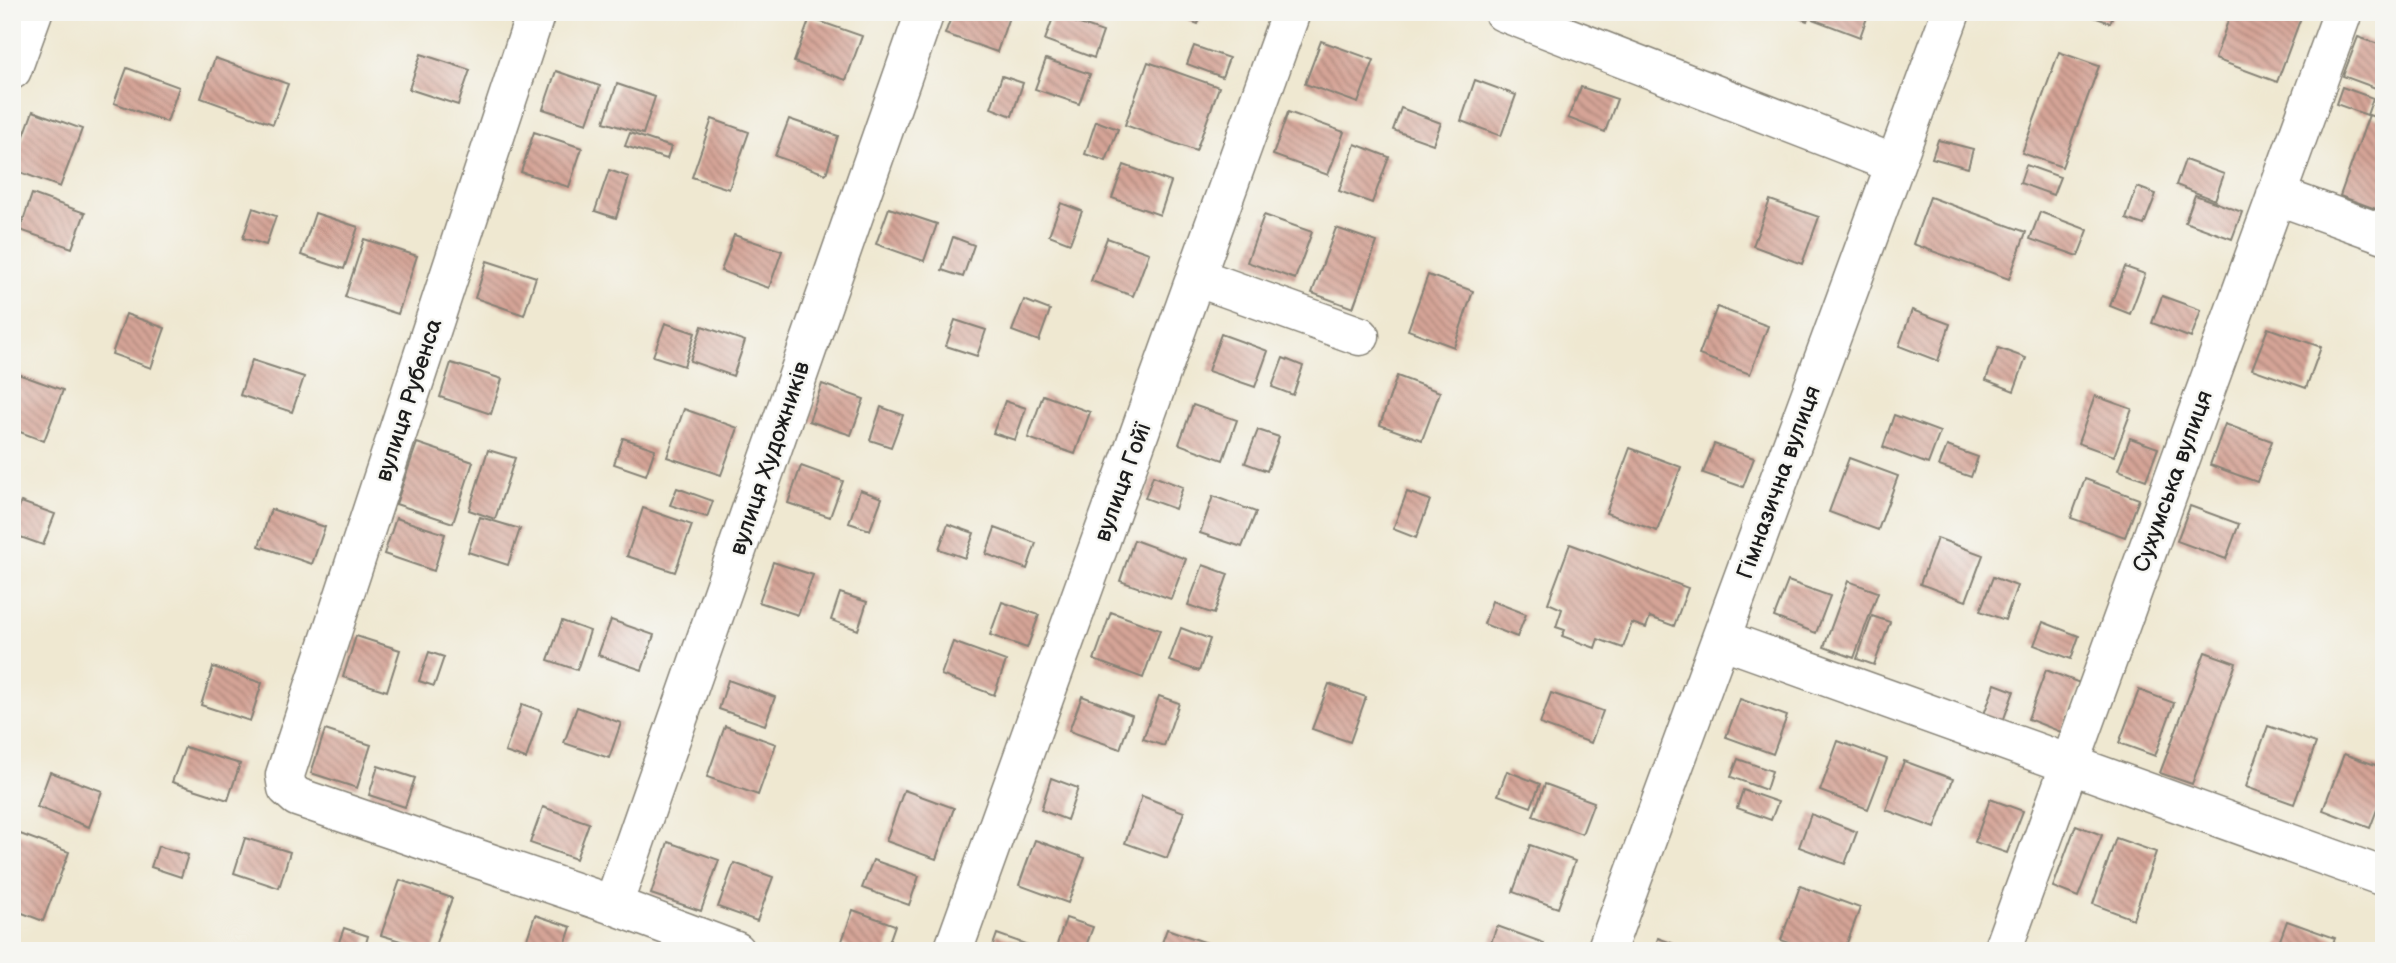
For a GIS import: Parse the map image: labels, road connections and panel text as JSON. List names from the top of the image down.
{
  "streets": {
    "street": [
      "вулиця Рубенса",
      "вулиця Художників",
      "Сухумська вулиця",
      "вулиця Гойї",
      "Гімназична вулиця"
    ]
  },
  "crossings": [
    ["вулиця Рубенса", "вулиця Художників"]
  ]
}
